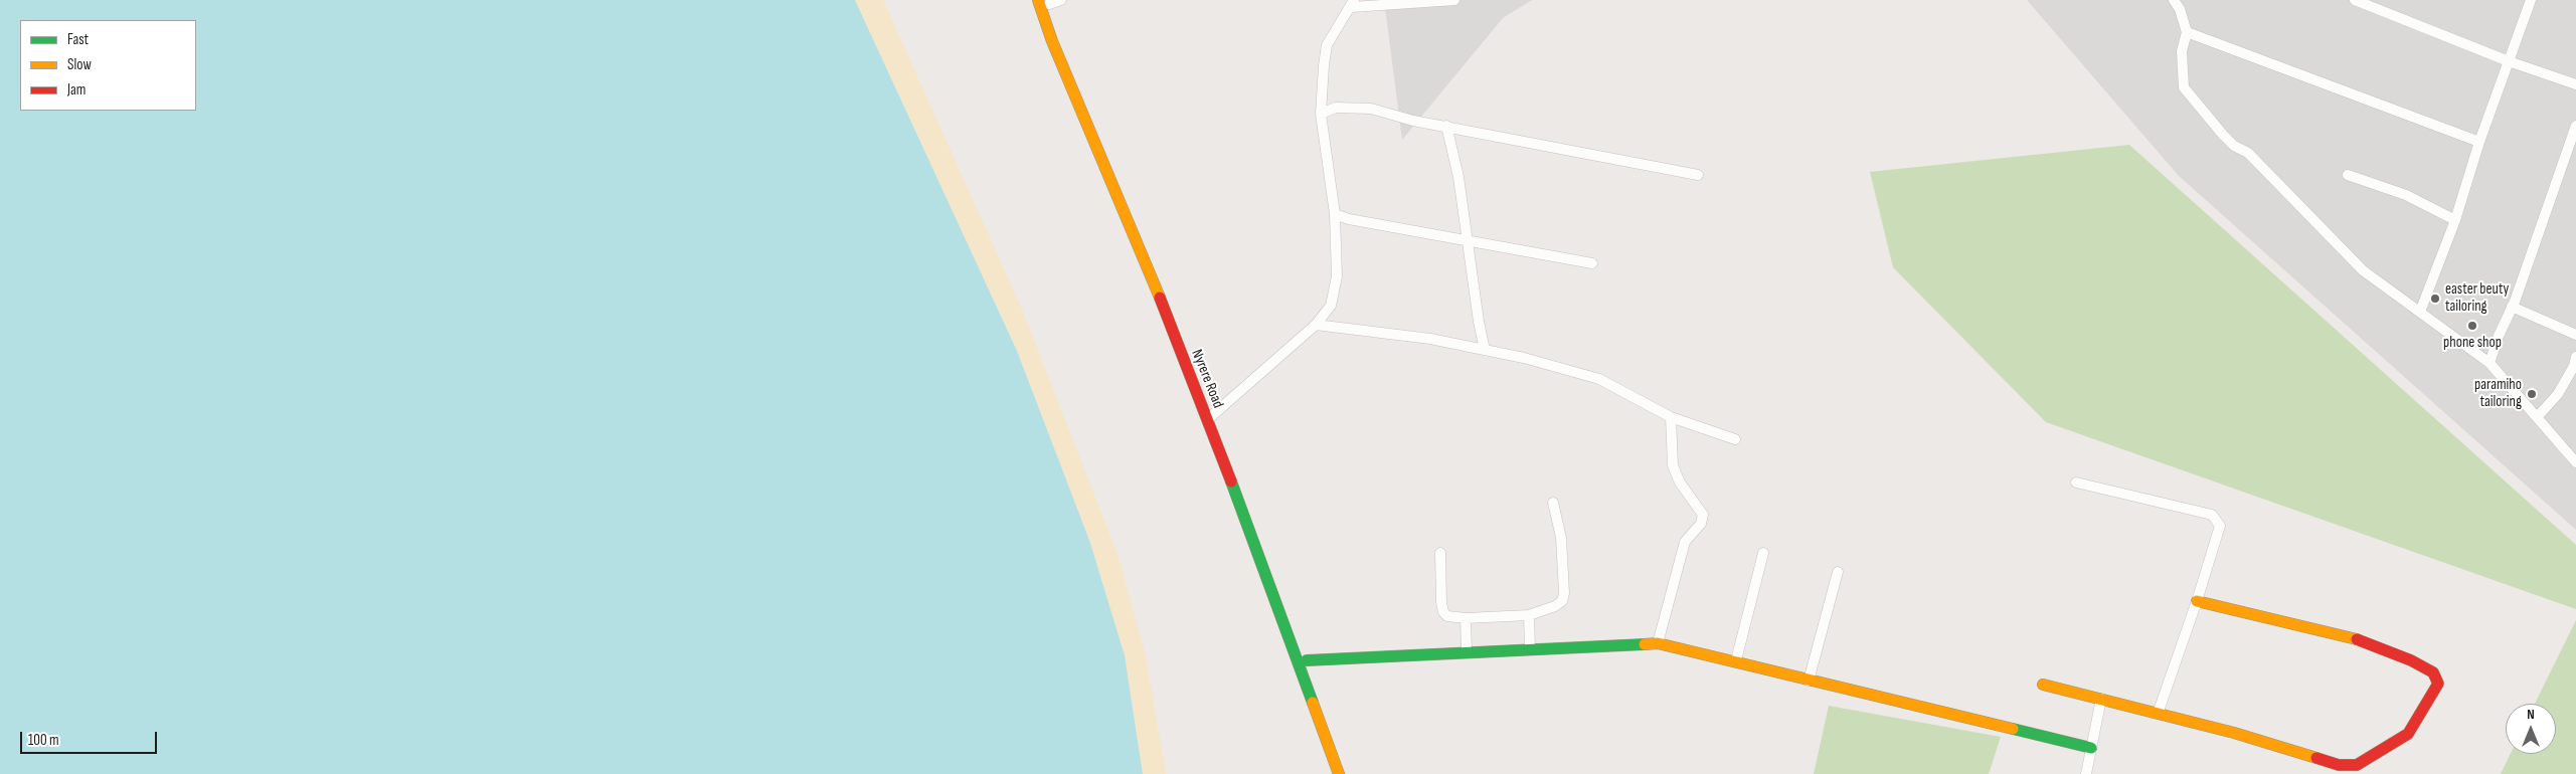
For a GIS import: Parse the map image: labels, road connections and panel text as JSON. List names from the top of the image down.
{
  "streets": {
    "street": ["Nyrere Road"]
  },
  "places": ["easter beuty tailoring", "phone shop", "paramiho tailoring"],
  "legend": ["Fast", "Slow", "Jam"],
  "scale_bar": "100 m",
  "north": "top"
}
